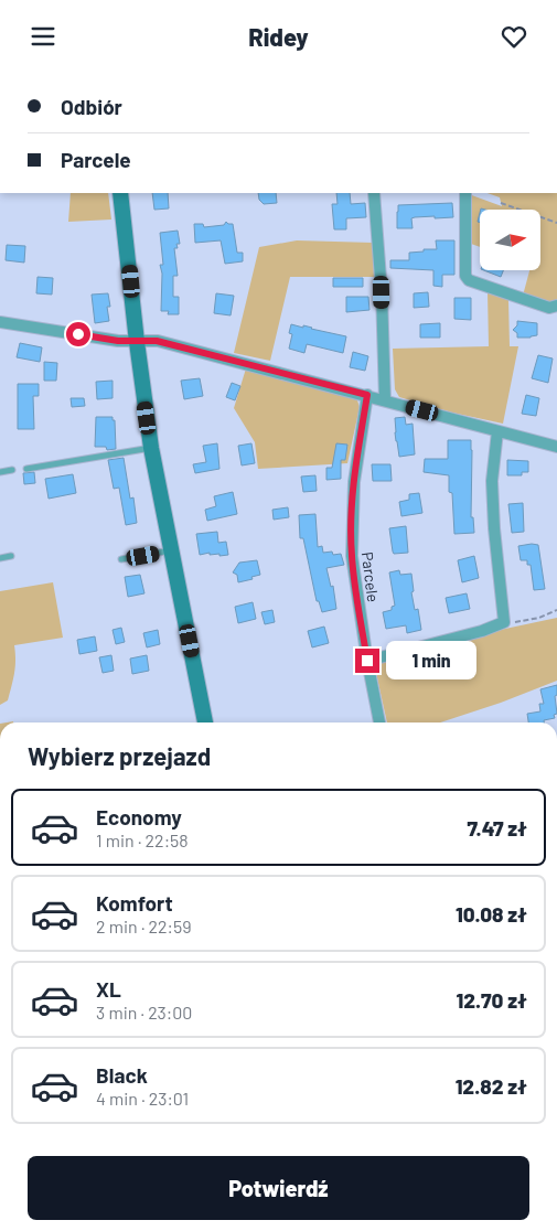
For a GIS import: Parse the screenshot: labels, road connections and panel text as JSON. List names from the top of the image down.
{
  "streets": {
    "street": ["Parcele"]
  },
  "north": "right",
  "page": {
    "header": "Ridey",
    "banner": ["Odbiór", "Parcele"],
    "bubble": "1 min",
    "heading": "Wybierz przejazd",
    "list": [
      {
        "name": "Economy",
        "note": "1 min · 22:58",
        "value": "7.47 zł"
      },
      {
        "name": "Komfort",
        "note": "2 min · 22:59",
        "value": "10.08 zł"
      },
      {
        "name": "XL",
        "note": "3 min · 23:00",
        "value": "12.70 zł"
      },
      {
        "name": "Black",
        "note": "4 min · 23:01",
        "value": "12.82 zł"
      }
    ],
    "buttons": "Potwierdź"
  }
}
